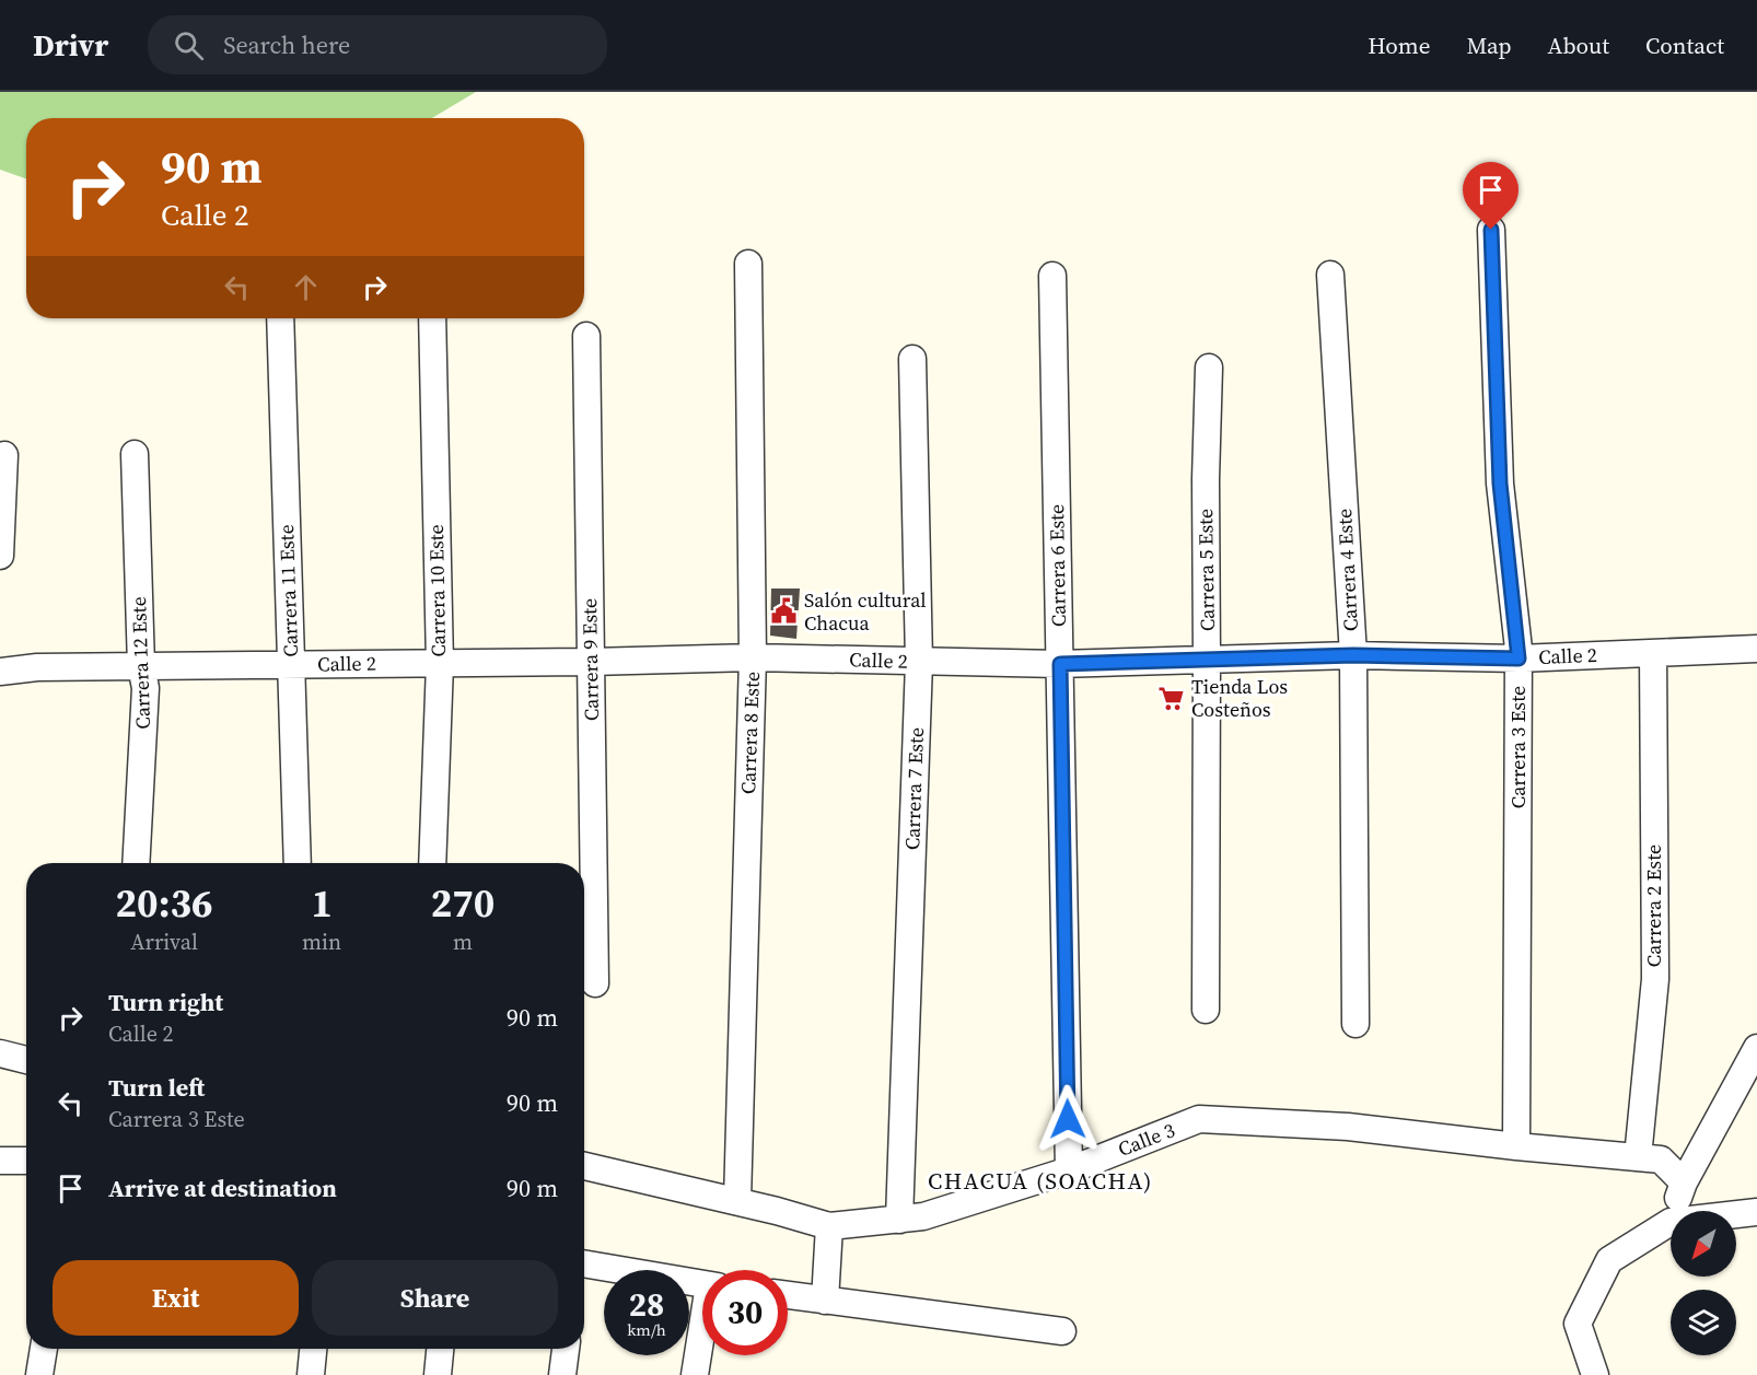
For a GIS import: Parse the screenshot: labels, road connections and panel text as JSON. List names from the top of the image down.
{
  "streets": {
    "street": [
      "Carrera 6 Este",
      "Carrera 5 Este",
      "Carrera 4 Este",
      "Carrera 11 Este",
      "Carrera 10 Este",
      "Calle 2",
      "Carrera 9 Este",
      "Carrera 12 Este",
      "Carrera 8 Este",
      "Carrera 3 Este",
      "Carrera 7 Este",
      "Carrera 2 Este",
      "Calle 3"
    ]
  },
  "crossings": [
    ["Carrera 6 Este", "Calle 2"],
    ["Carrera 6 Este", "Calle 3"],
    ["Carrera 5 Este", "Calle 2"],
    ["Carrera 4 Este", "Calle 2"],
    ["Carrera 11 Este", "Calle 2"],
    ["Carrera 10 Este", "Calle 2"],
    ["Calle 2", "Carrera 9 Este"],
    ["Calle 2", "Carrera 12 Este"],
    ["Calle 2", "Carrera 8 Este"],
    ["Calle 2", "Carrera 3 Este"],
    ["Calle 2", "Carrera 7 Este"],
    ["Calle 2", "Carrera 2 Este"],
    ["Carrera 8 Este", "Calle 3"],
    ["Carrera 3 Este", "Calle 3"],
    ["Carrera 7 Este", "Calle 3"],
    ["Carrera 2 Este", "Calle 3"]
  ],
  "districts": ["CHACUA (SOACHA)"],
  "places": {
    "public building": ["Salón cultural Chacua"],
    "supermarket": ["Tienda Los Costeños"]
  },
  "north": "bottom left",
  "page": {
    "header": "Drivr",
    "search": "Search here",
    "nav": [
      "Home",
      "Map",
      "About",
      "Contact"
    ],
    "turn": ["90 m", "Calle 2"],
    "eta": [
      "20:36",
      "Arrival",
      "1",
      "min",
      "270",
      "m"
    ],
    "list": [
      {
        "name": "Turn right",
        "note": "Calle 2",
        "value": "90 m"
      },
      {
        "name": "Turn left",
        "note": "Carrera 3 Este",
        "value": "90 m"
      },
      {
        "name": "Arrive at destination",
        "value": "90 m"
      }
    ],
    "buttons": ["Exit", "Share"],
    "speed": "28 km/h",
    "limit": "30"
  }
}
